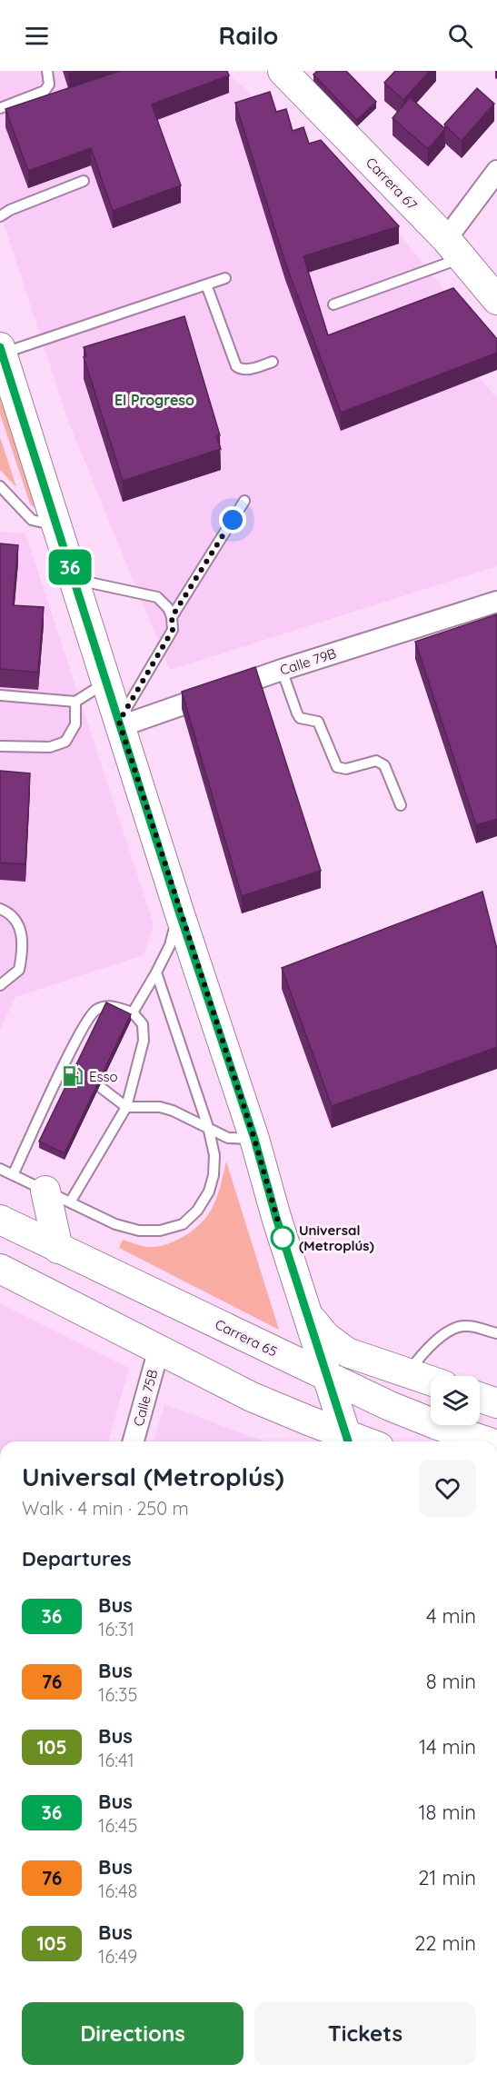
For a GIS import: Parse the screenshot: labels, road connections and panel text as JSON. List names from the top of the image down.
{
  "streets": {
    "main road": ["Carrera 67", "Carrera 65"],
    "street": ["Calle 79B", "Calle 75B"]
  },
  "districts": ["El Progreso"],
  "places": {
    "fuel station": ["Esso"],
    "other": ["Universal (Metroplús)"]
  },
  "lines": ["bus line 36"],
  "page": {
    "header": "Railo",
    "on_map": "36",
    "heading": [
      ["Universal (Metroplús)", "Walk · 4 min · 250 m"],
      "Departures"
    ],
    "list": [
      {
        "mark": "36",
        "name": "Bus",
        "note": "16:31",
        "value": "4 min"
      },
      {
        "mark": "76",
        "name": "Bus",
        "note": "16:35",
        "value": "8 min"
      },
      {
        "mark": "105",
        "name": "Bus",
        "note": "16:41",
        "value": "14 min"
      },
      {
        "mark": "36",
        "name": "Bus",
        "note": "16:45",
        "value": "18 min"
      },
      {
        "mark": "76",
        "name": "Bus",
        "note": "16:48",
        "value": "21 min"
      },
      {
        "mark": "105",
        "name": "Bus",
        "note": "16:49",
        "value": "22 min"
      }
    ],
    "buttons": ["Directions", "Tickets"]
  }
}
